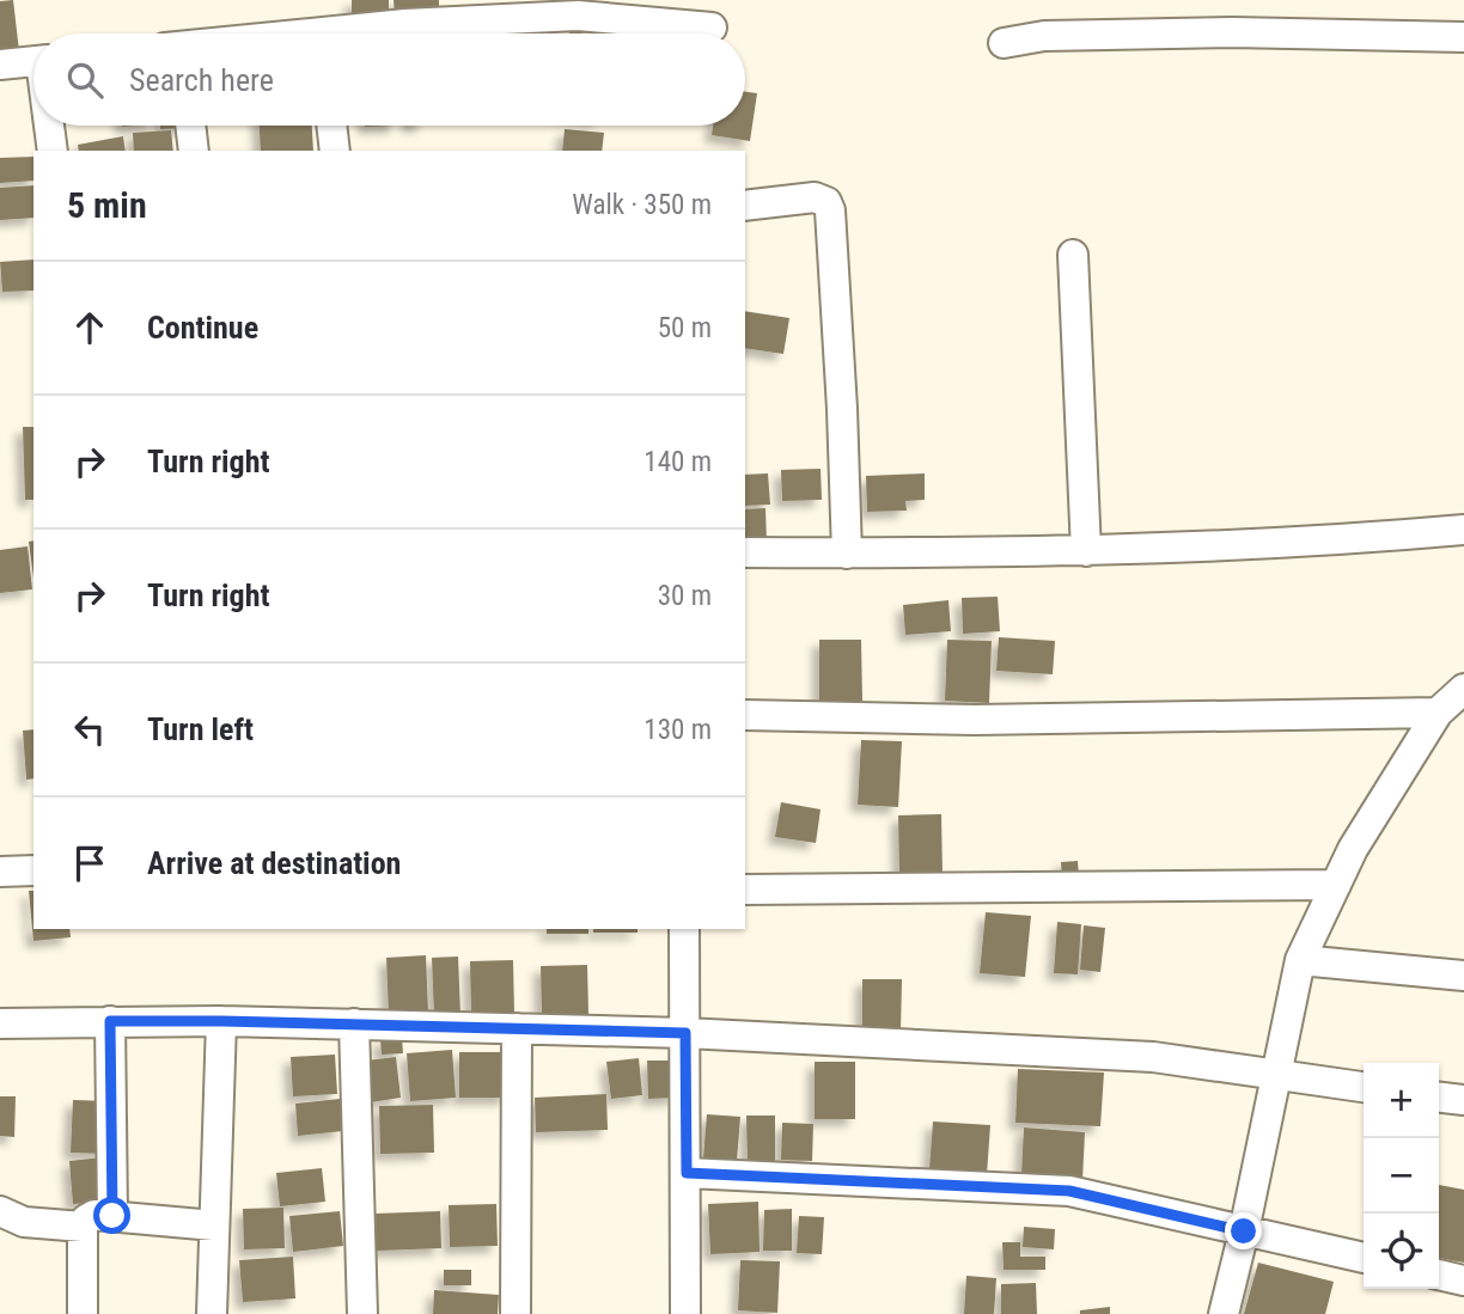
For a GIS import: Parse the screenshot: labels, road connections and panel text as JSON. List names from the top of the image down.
{
  "page": {
    "search": "Search here",
    "heading": ["5 min", "Walk · 350 m"],
    "list": [
      ["Continue", "50 m"],
      ["Turn right", "140 m"],
      ["Turn right", "30 m"],
      ["Turn left", "130 m"],
      "Arrive at destination"
    ],
    "map_buttons": ["+", "−"]
  }
}
